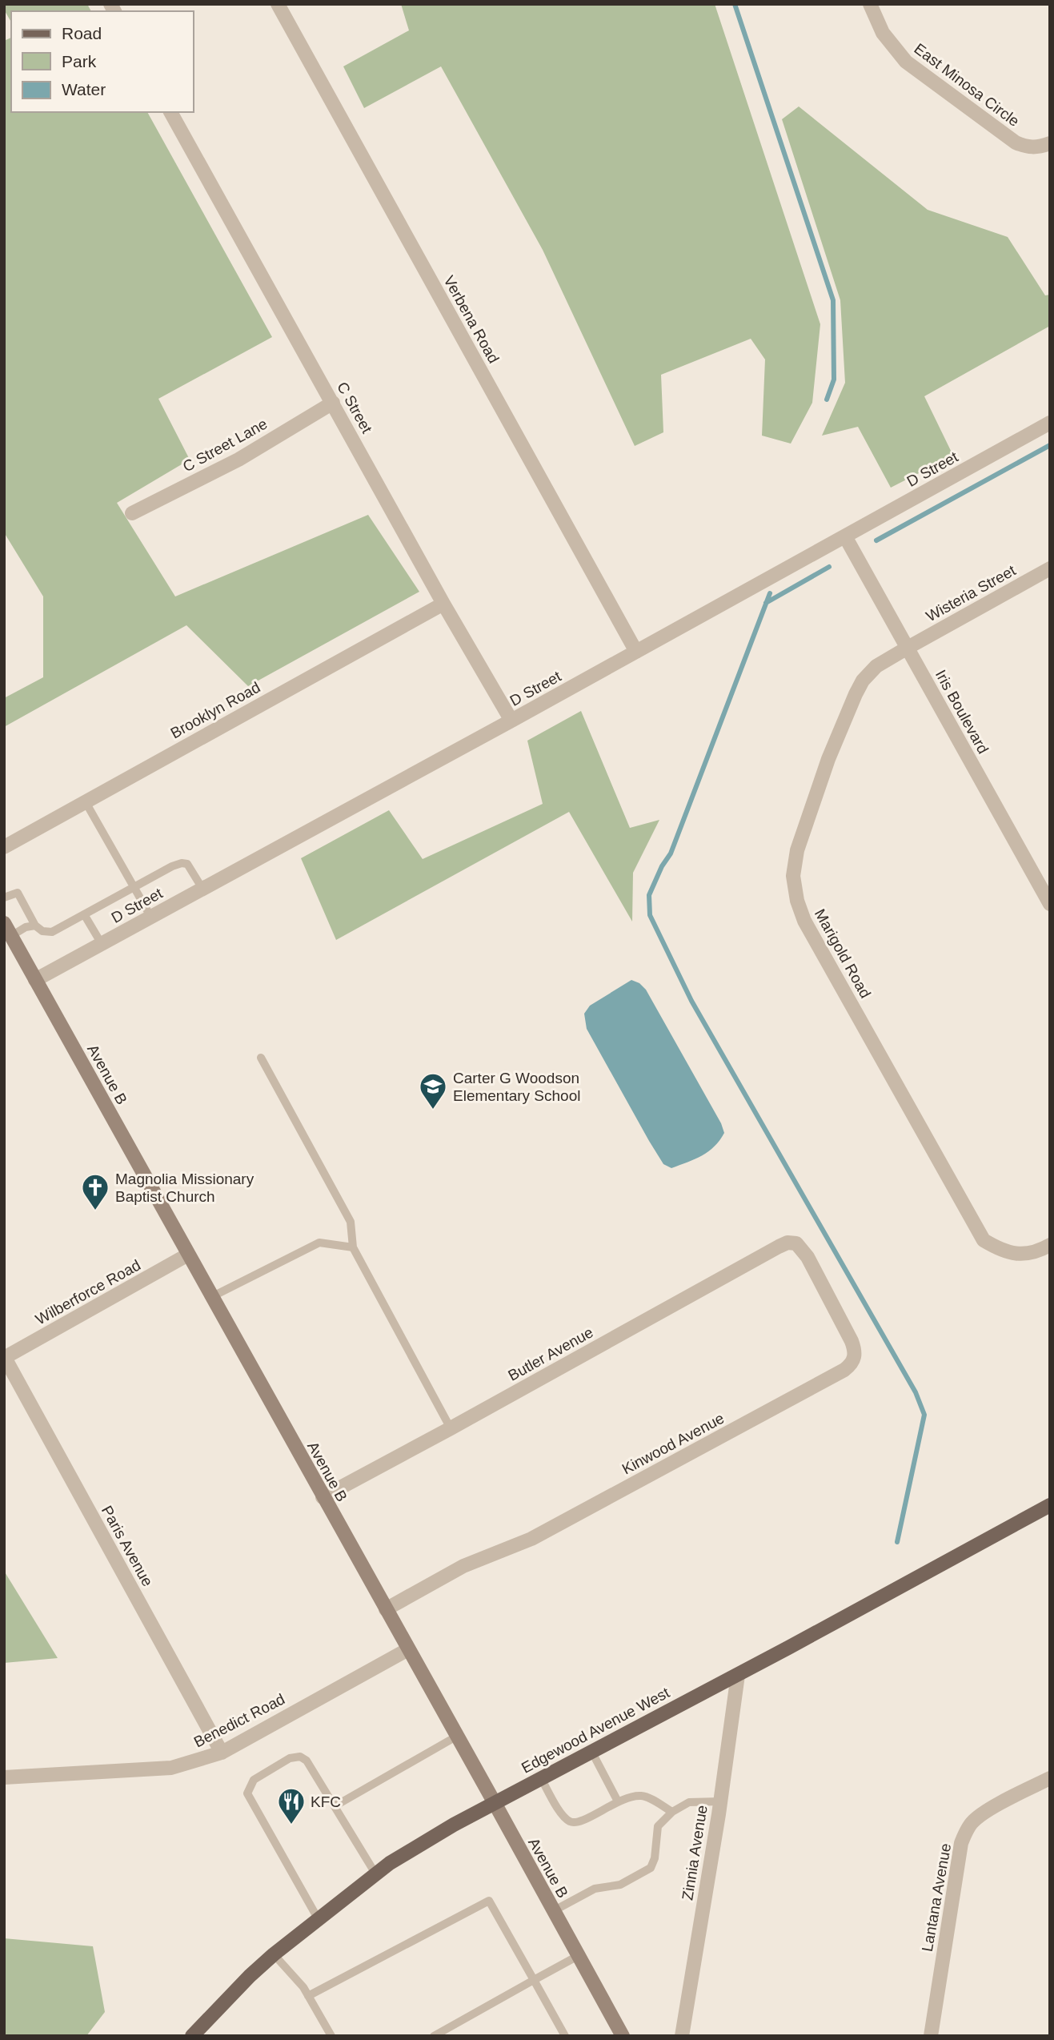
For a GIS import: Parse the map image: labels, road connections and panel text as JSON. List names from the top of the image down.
{
  "streets": {
    "main road": ["Avenue B", "Edgewood Avenue West"],
    "street": [
      "East Minosa Circle",
      "Verbena Road",
      "C Street",
      "C Street Lane",
      "D Street",
      "Wisteria Street",
      "Brooklyn Road",
      "Iris Boulevard",
      "Marigold Road",
      "Wilberforce Road",
      "Butler Avenue",
      "Kinwood Avenue",
      "Paris Avenue",
      "Benedict Road",
      "Zinnia Avenue",
      "Lantana Avenue"
    ]
  },
  "crossings": [
    ["Verbena Road", "D Street"],
    ["C Street", "C Street Lane"],
    ["C Street", "D Street"],
    ["C Street", "Brooklyn Road"],
    ["D Street", "Iris Boulevard"],
    ["D Street", "Avenue B"],
    ["Wisteria Street", "Iris Boulevard"],
    ["Wisteria Street", "Marigold Road"],
    ["Iris Boulevard", "Marigold Road"],
    ["Avenue B", "Wilberforce Road"],
    ["Avenue B", "Butler Avenue"],
    ["Avenue B", "Kinwood Avenue"],
    ["Avenue B", "Benedict Road"],
    ["Avenue B", "Edgewood Avenue West"],
    ["Wilberforce Road", "Paris Avenue"],
    ["Butler Avenue", "Kinwood Avenue"],
    ["Paris Avenue", "Benedict Road"],
    ["Edgewood Avenue West", "Zinnia Avenue"]
  ],
  "places": {
    "school or university": ["Carter G Woodson Elementary School"],
    "church": ["Magnolia Missionary Baptist Church"],
    "restaurant": ["KFC"]
  },
  "legend": ["Road", "Park", "Water"]
}
